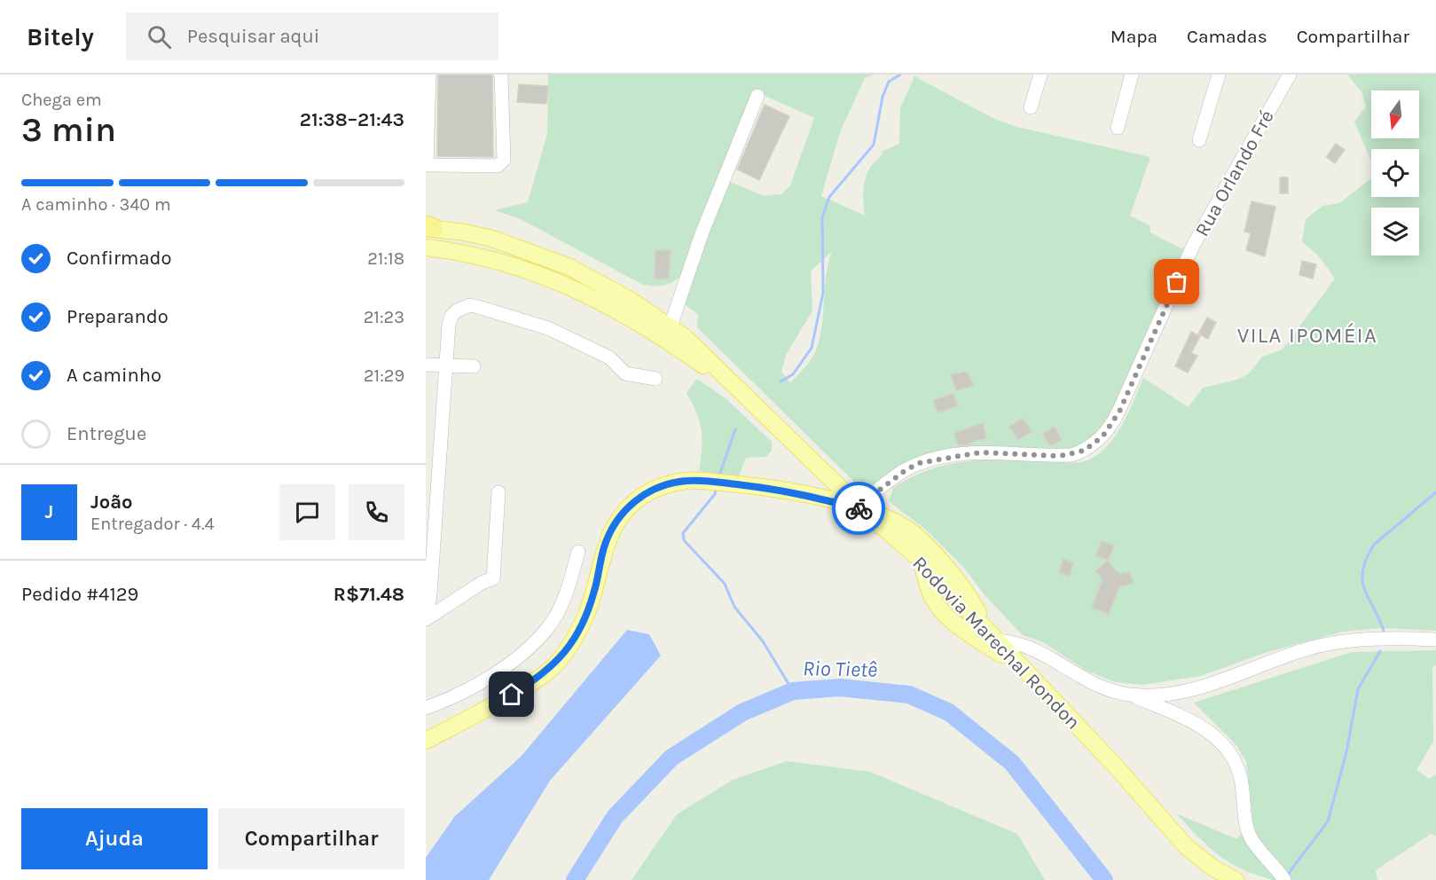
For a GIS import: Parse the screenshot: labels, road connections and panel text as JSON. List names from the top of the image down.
{
  "streets": {
    "main road": ["Rodovia Marechal Rondon"],
    "street": ["Rua Orlando Fré"]
  },
  "crossings": [
    ["Rua Orlando Fré", "Rodovia Marechal Rondon"]
  ],
  "districts": ["VILA IPOMÉIA"],
  "water": ["Rio Tietê"],
  "north": "bottom",
  "page": {
    "header": "Bitely",
    "search": "Pesquisar aqui",
    "nav": ["Mapa", "Camadas", "Compartilhar"],
    "heading": ["3 min", "Chega em", "21:38–21:43"],
    "panel": [
      "João",
      "Entregador · 4.4",
      "Pedido #4129",
      "R$71.48"
    ],
    "bar": "A caminho · 340 m",
    "list": [
      ["Confirmado", "21:18"],
      ["Preparando", "21:23"],
      ["A caminho", "21:29"],
      "Entregue"
    ],
    "round": "J",
    "buttons": ["Ajuda", "Compartilhar"]
  }
}
